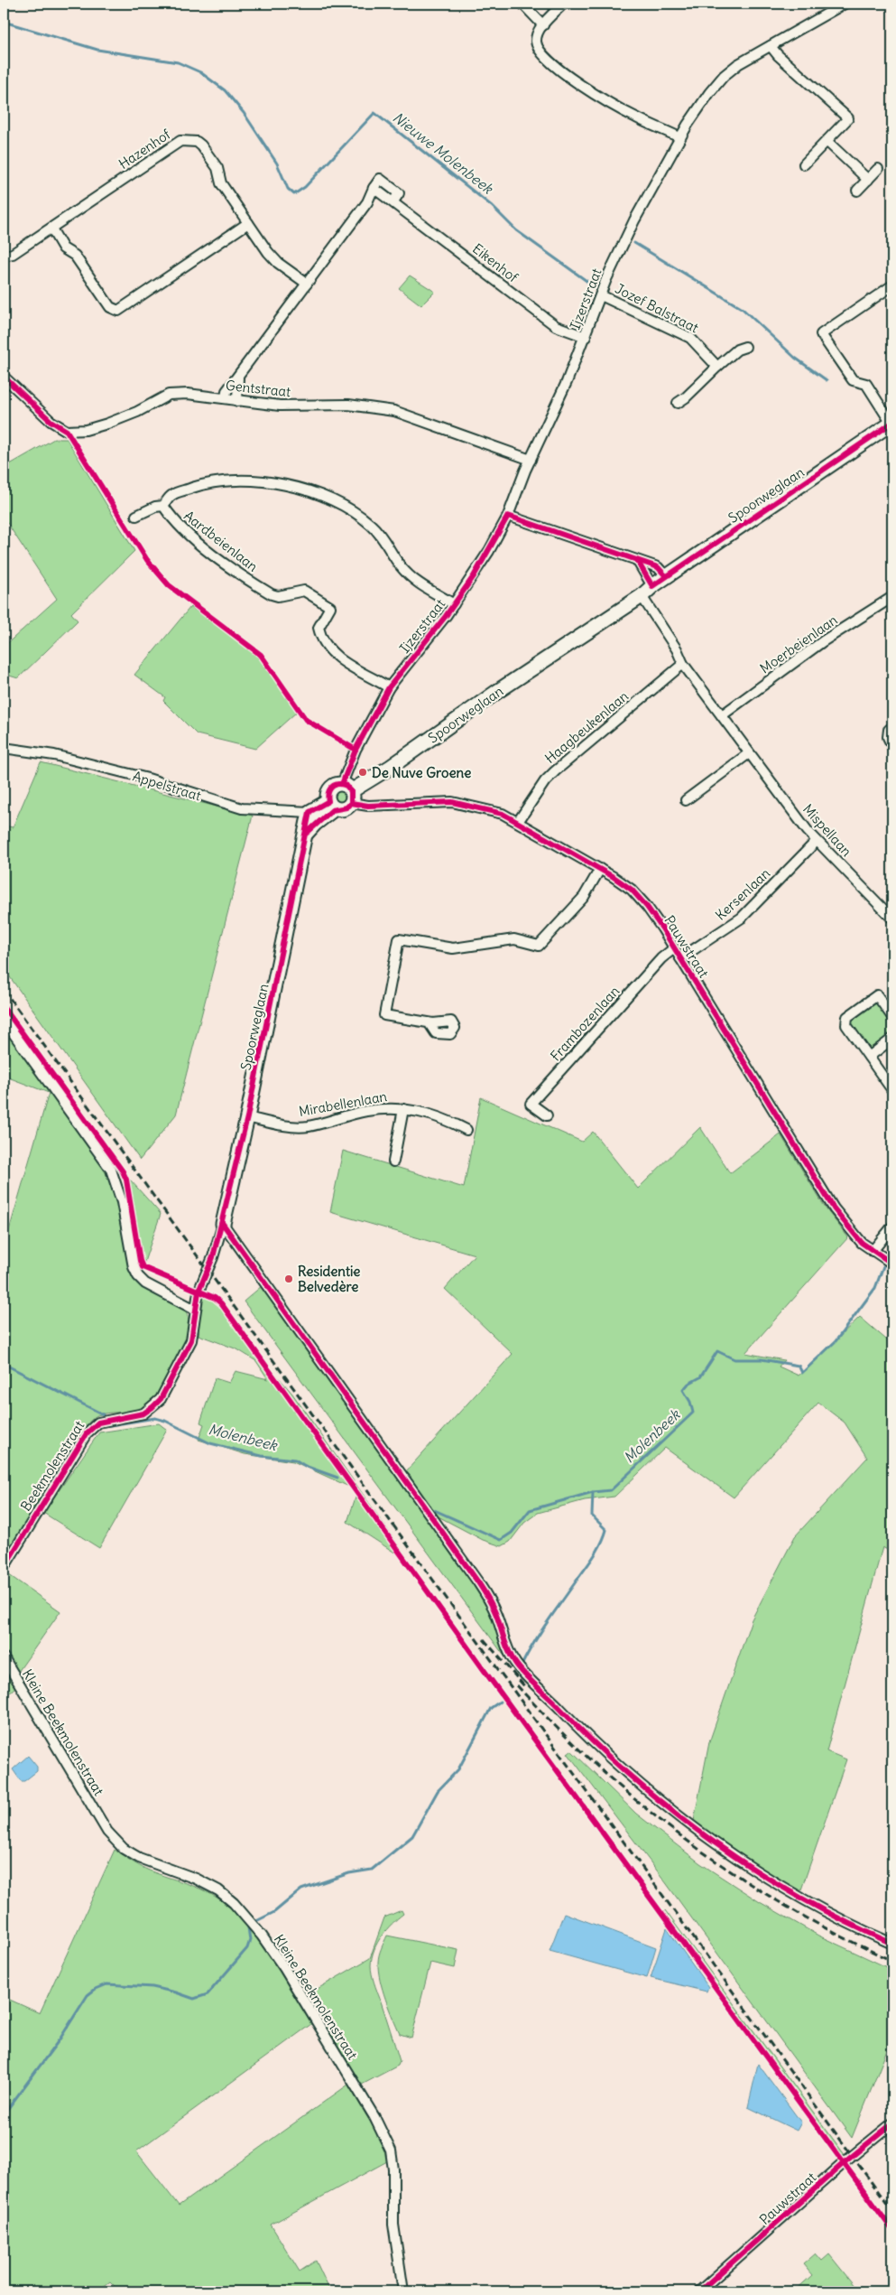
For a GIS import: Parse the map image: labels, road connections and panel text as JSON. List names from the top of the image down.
{
  "streets": {
    "street": [
      "Hazenhof",
      "Eikenhof",
      "Ijzerstraat",
      "Jozef Balstraat",
      "Gentstraat",
      "Spoorweglaan",
      "Aardbeienlaan",
      "Moerbeienlaan",
      "Haagbeukenlaan",
      "Appelstraat",
      "Mispellaan",
      "Kersenlaan",
      "Pauwstraat",
      "Frambozenlaan",
      "Mirabellenlaan",
      "Beekmolenstraat",
      "Kleine Beekmolenstraat"
    ]
  },
  "crossings": [
    ["Hazenhof", "Eikenhof"],
    ["Eikenhof", "Ijzerstraat"],
    ["Eikenhof", "Gentstraat"],
    ["Ijzerstraat", "Jozef Balstraat"],
    ["Ijzerstraat", "Gentstraat"],
    ["Ijzerstraat", "Spoorweglaan"],
    ["Ijzerstraat", "Aardbeienlaan"],
    ["Ijzerstraat", "Pauwstraat"],
    ["Spoorweglaan", "Appelstraat"],
    ["Spoorweglaan", "Mispellaan"],
    ["Spoorweglaan", "Pauwstraat"],
    ["Spoorweglaan", "Mirabellenlaan"],
    ["Spoorweglaan", "Beekmolenstraat"],
    ["Moerbeienlaan", "Mispellaan"],
    ["Haagbeukenlaan", "Mispellaan"],
    ["Haagbeukenlaan", "Pauwstraat"],
    ["Mispellaan", "Kersenlaan"],
    ["Kersenlaan", "Pauwstraat"],
    ["Pauwstraat", "Frambozenlaan"]
  ],
  "water": ["Nieuwe Molenbeek", "Molenbeek"],
  "places": ["De Nuve Groene", "Residentie Belvedère"]
}
